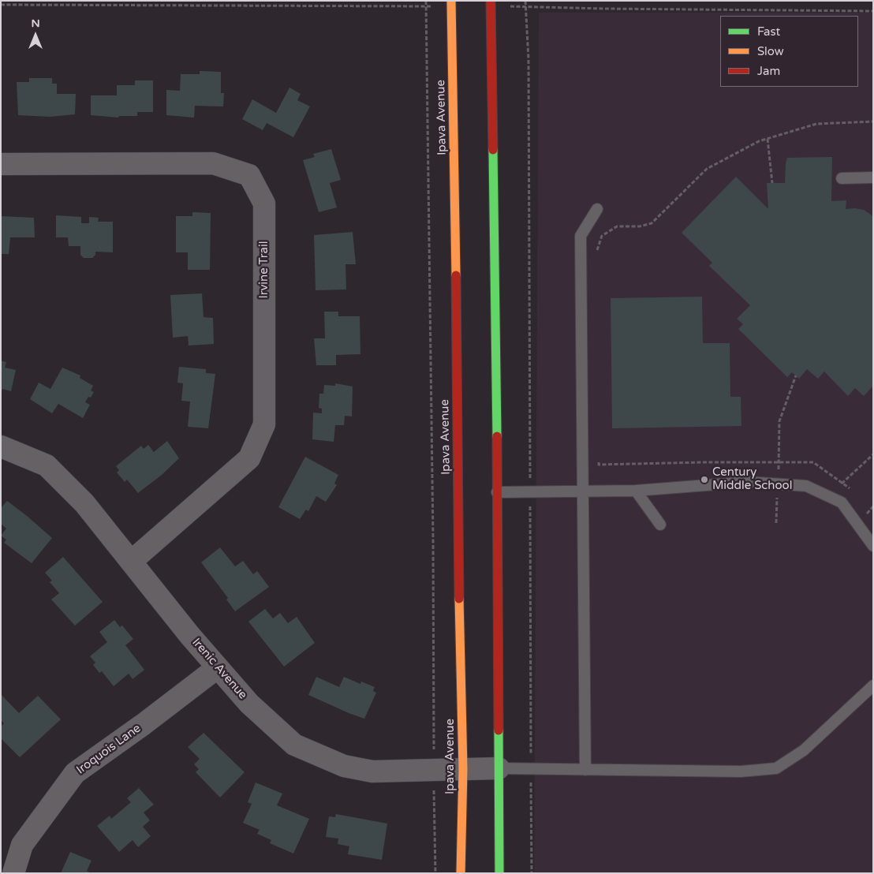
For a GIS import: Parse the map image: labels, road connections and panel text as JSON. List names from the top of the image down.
{
  "streets": {
    "street": [
      "Ipava Avenue",
      "Irvine Trail",
      "Irenic Avenue",
      "Iroquois Lane"
    ]
  },
  "crossings": [
    ["Ipava Avenue", "Irenic Avenue"],
    ["Irvine Trail", "Irenic Avenue"],
    ["Irenic Avenue", "Iroquois Lane"]
  ],
  "places": ["Century Middle School"],
  "legend": ["Fast", "Slow", "Jam"],
  "north": "top"
}
